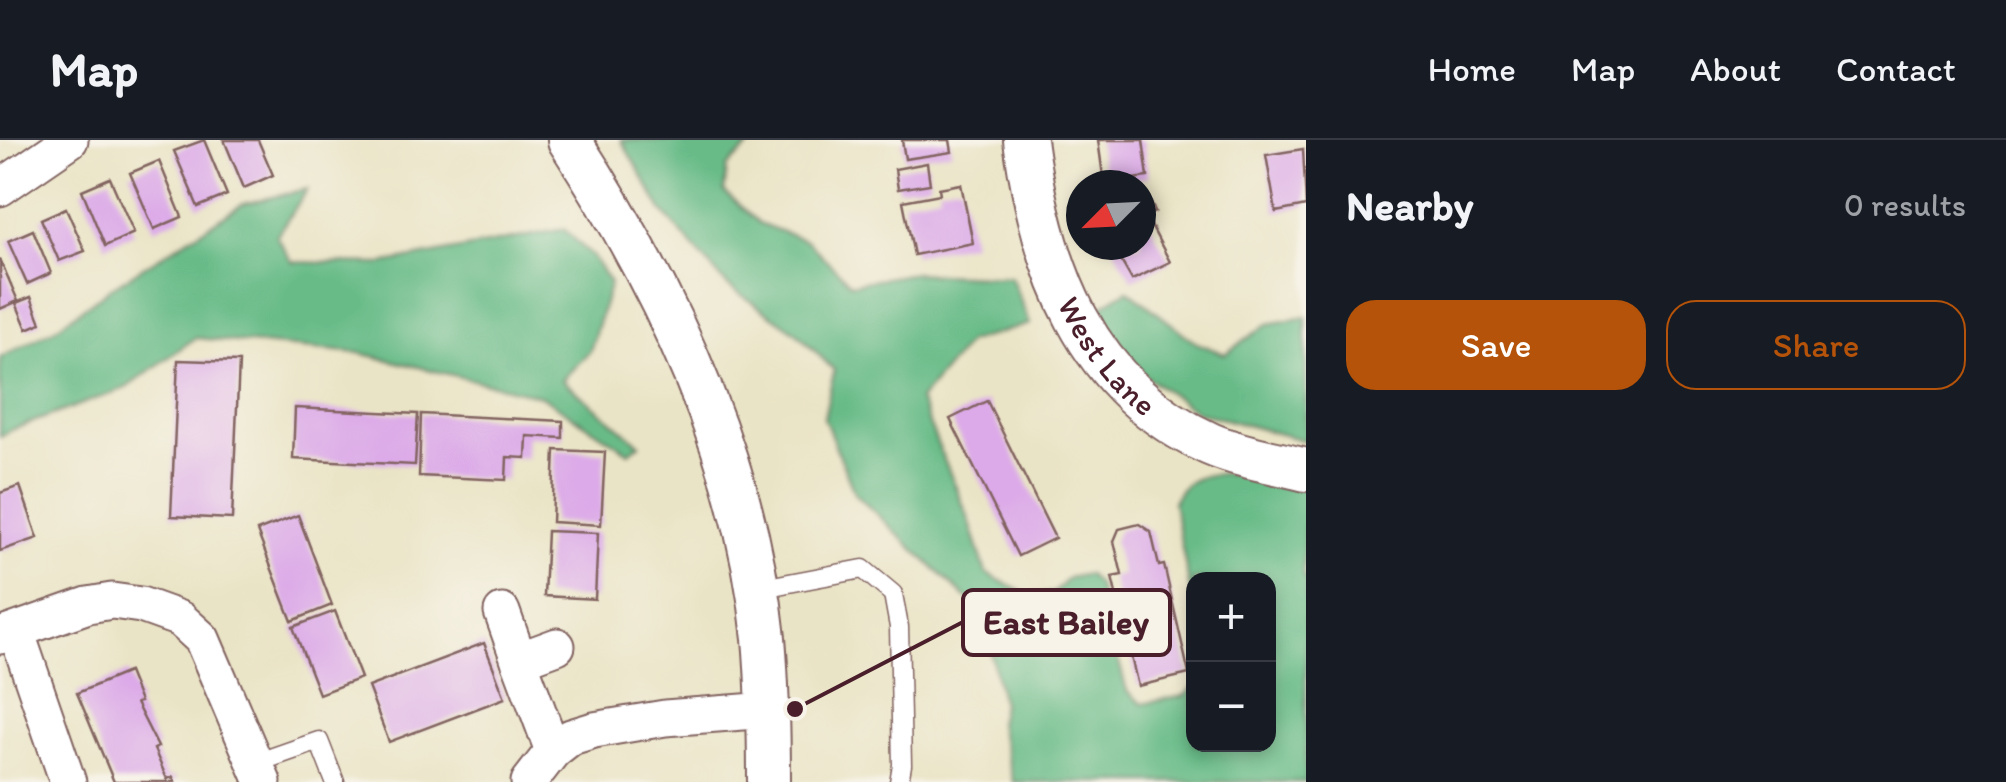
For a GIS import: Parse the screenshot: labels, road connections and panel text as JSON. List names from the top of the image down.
{
  "streets": {
    "street": ["West Lane"]
  },
  "places": ["East Bailey"],
  "north": "bottom left",
  "page": {
    "header": "Map",
    "nav": [
      "Home",
      "Map",
      "About",
      "Contact"
    ],
    "heading": ["Nearby", "0 results"],
    "buttons": ["Save", "Share"],
    "map_buttons": ["+", "−"]
  }
}
